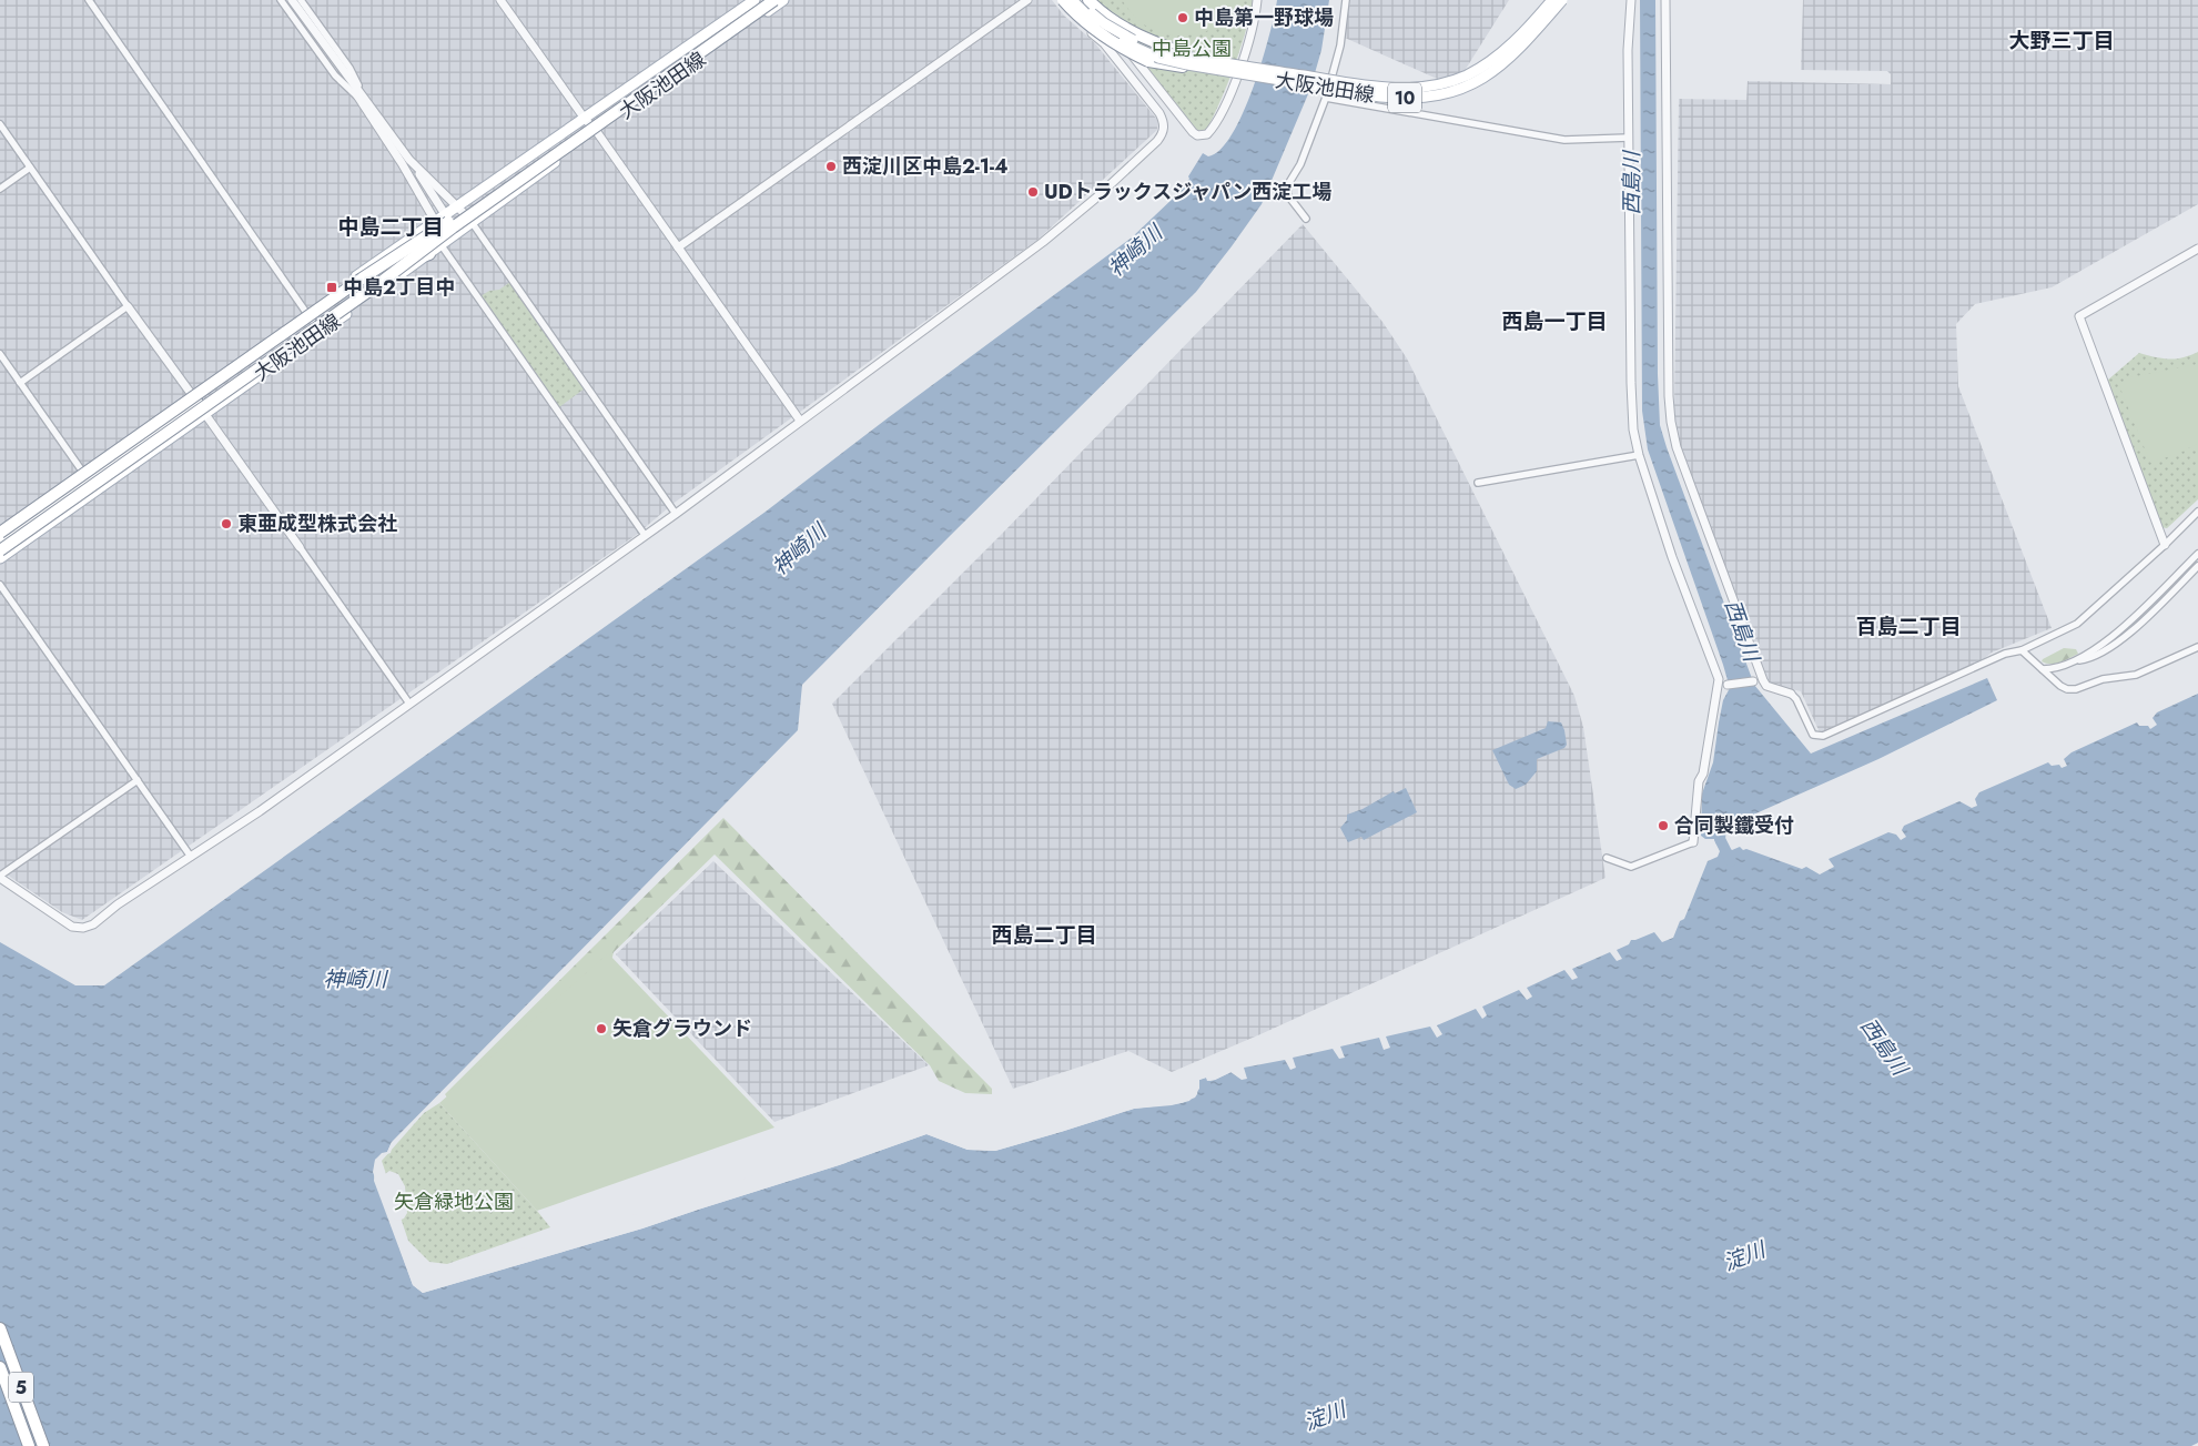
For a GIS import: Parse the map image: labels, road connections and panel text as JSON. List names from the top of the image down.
{
  "streets": {
    "highway": ["5"],
    "main road": ["大阪池田線", "10"]
  },
  "districts": [
    "大野三丁目",
    "中島二丁目",
    "西島一丁目",
    "百島二丁目",
    "西島二丁目"
  ],
  "water": ["西島川", "神崎川", "淀川"],
  "parks": ["中島公園", "矢倉緑地公園"],
  "places": {
    "other": [
      "中島第一野球場",
      "西淀川区中島2-1-4",
      "UDトラックスジャパン西淀工場",
      "東亜成型株式会社",
      "合同製鐵受付",
      "矢倉グラウンド"
    ],
    "transit": ["中島２丁目中"]
  }
}
